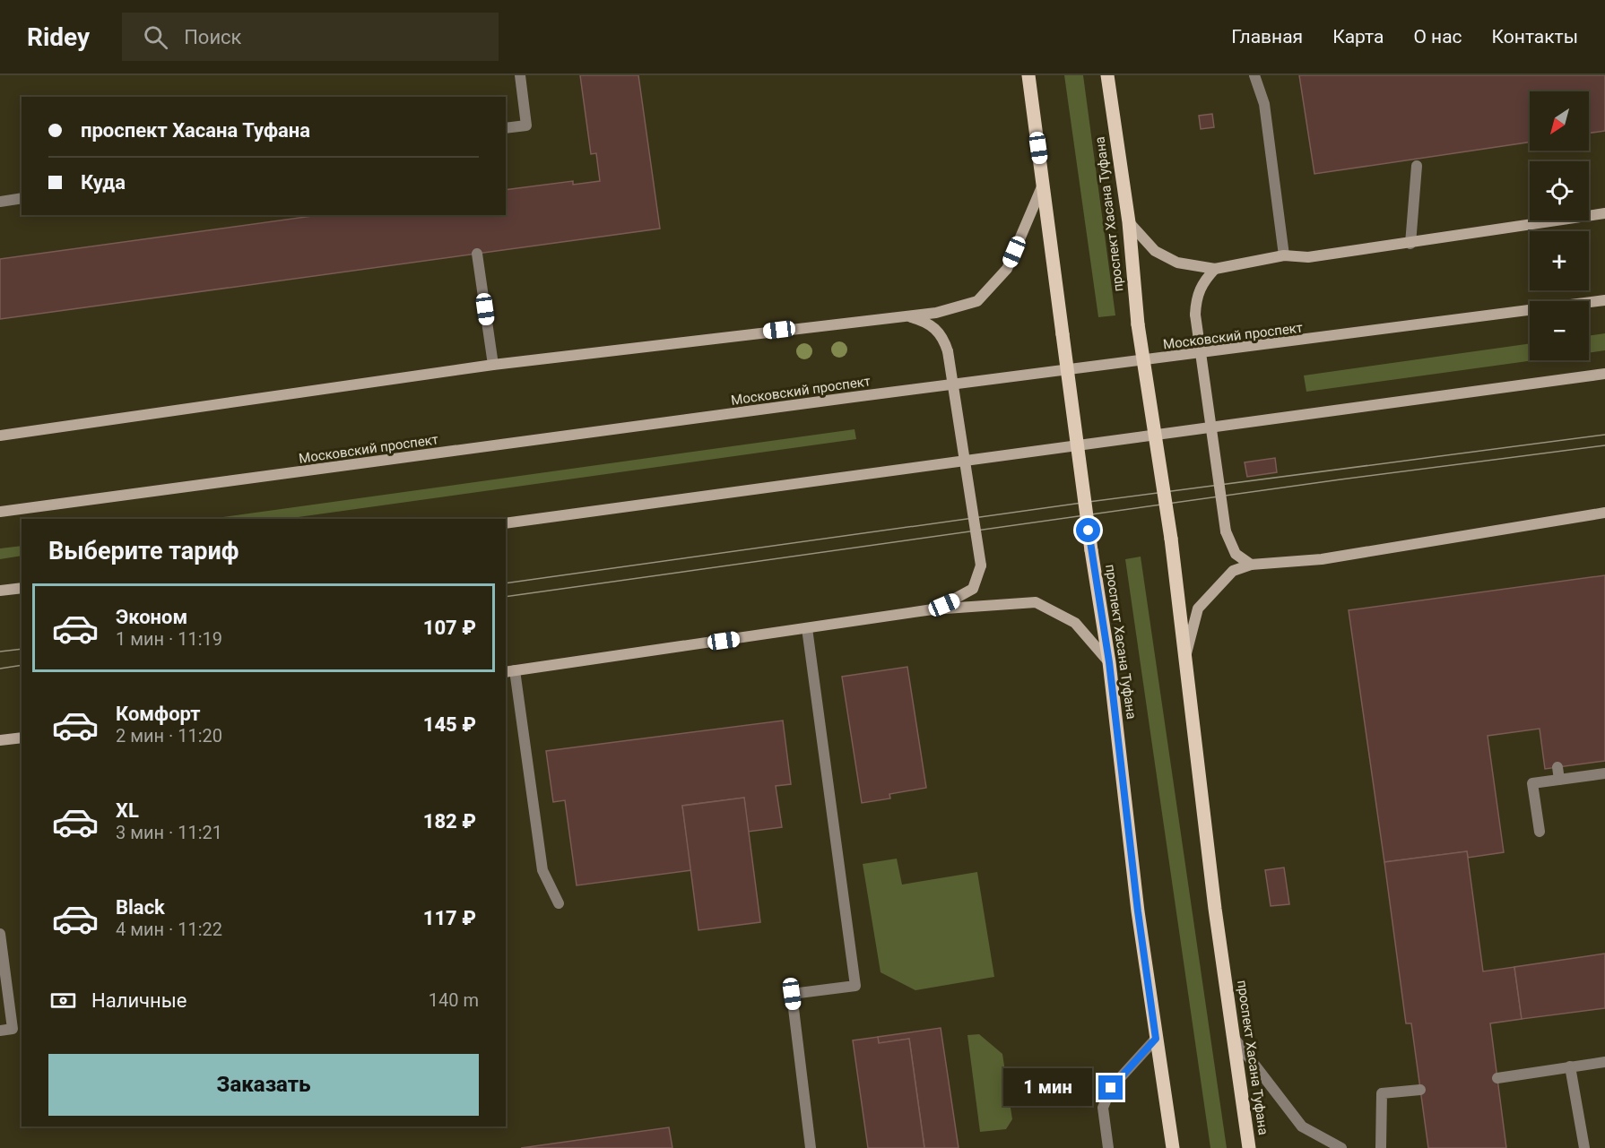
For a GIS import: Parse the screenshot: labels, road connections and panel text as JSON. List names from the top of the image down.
{
  "streets": {
    "main road": ["проспект Хасана Туфана", "Московский проспект"]
  },
  "north": "bottom left",
  "page": {
    "header": "Ridey",
    "search": "Поиск",
    "nav": [
      "Главная",
      "Карта",
      "О нас",
      "Контакты"
    ],
    "map_buttons": ["+", "−"],
    "banner": ["проспект Хасана Туфана", "Куда"],
    "heading": "Выберите тариф",
    "list": [
      {
        "name": "Эконом",
        "note": "1 мин · 11:19",
        "value": "107 ₽"
      },
      {
        "name": "Комфорт",
        "note": "2 мин · 11:20",
        "value": "145 ₽"
      },
      {
        "name": "XL",
        "note": "3 мин · 11:21",
        "value": "182 ₽"
      },
      {
        "name": "Black",
        "note": "4 мин · 11:22",
        "value": "117 ₽"
      }
    ],
    "pay": ["Наличные", "140 m"],
    "buttons": "Заказать",
    "bubble": "1 мин"
  }
}
